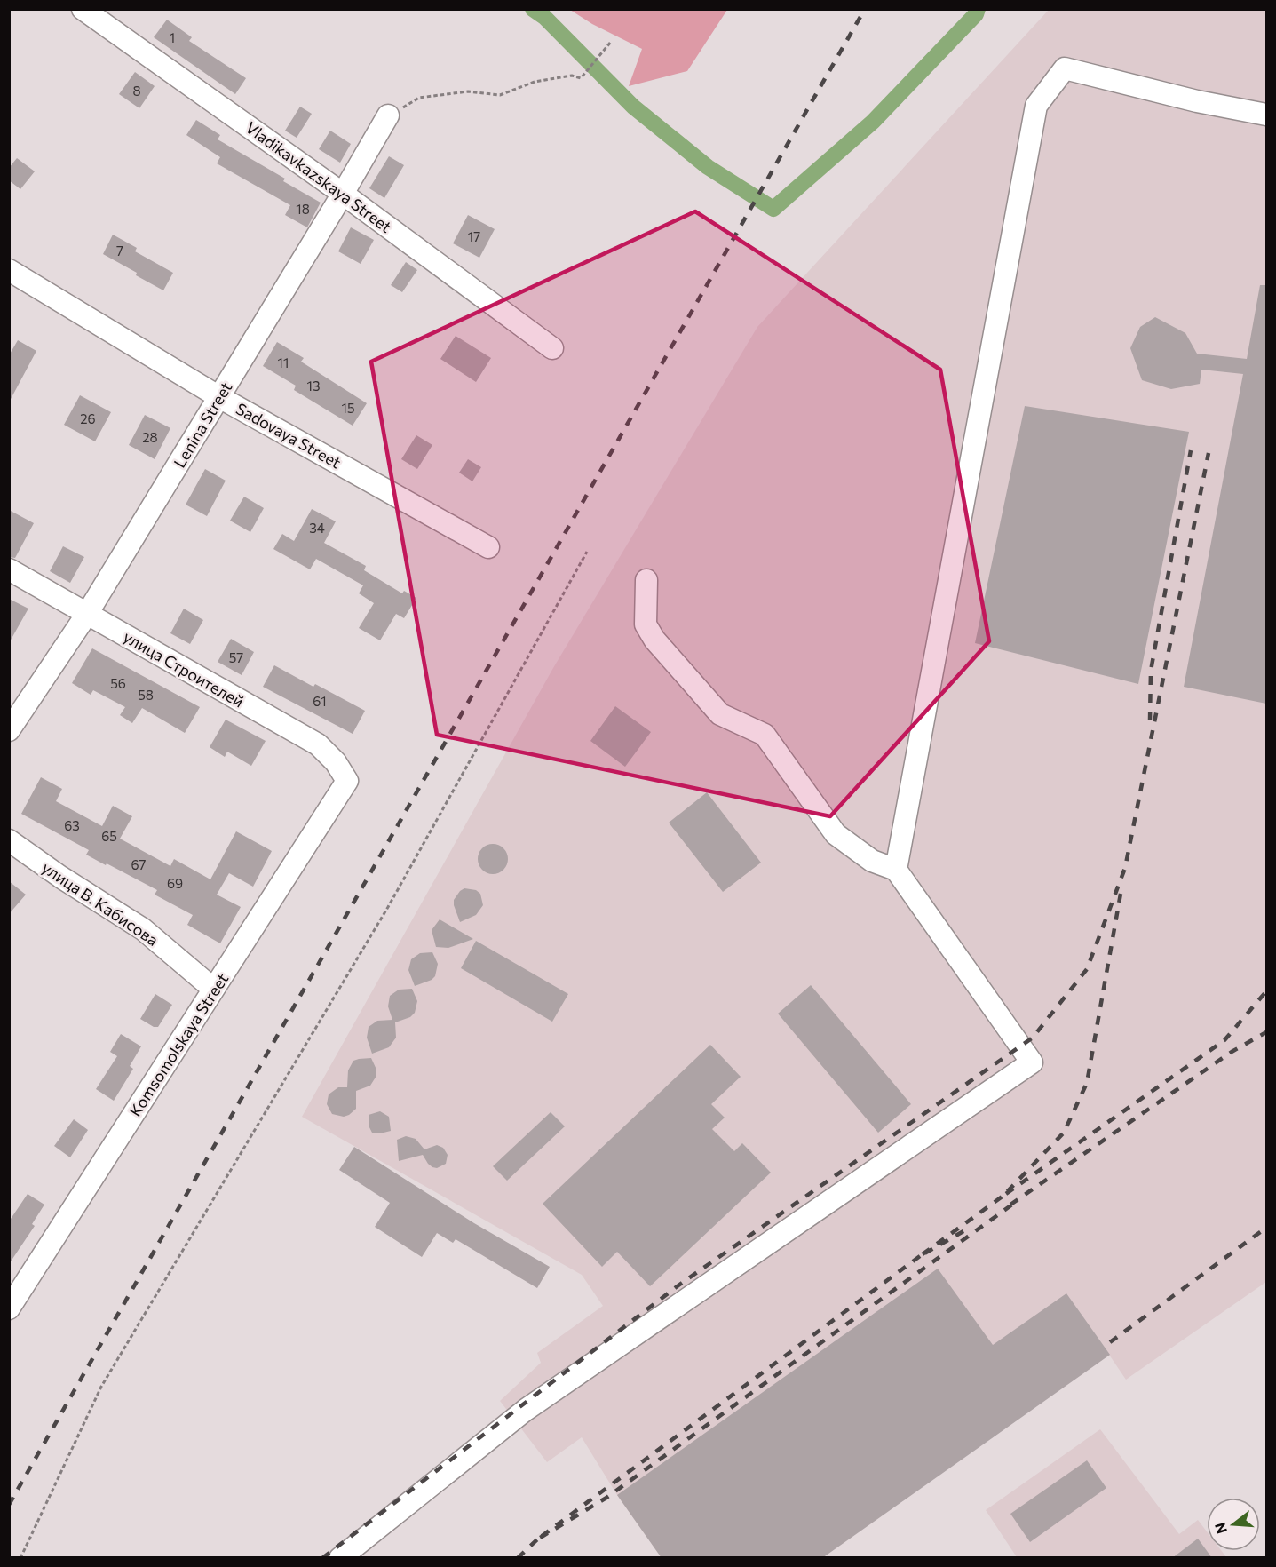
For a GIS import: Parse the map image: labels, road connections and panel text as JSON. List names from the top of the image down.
{
  "streets": {
    "street": [
      "Vladikavkazskaya Street",
      "Lenina Street",
      "Sadovaya Street",
      "улица Строителей",
      "улица В. Кабисова",
      "Komsomolskaya Street"
    ]
  },
  "crossings": [
    ["Vladikavkazskaya Street", "Lenina Street"],
    ["Lenina Street", "Sadovaya Street"],
    ["Lenina Street", "улица Строителей"],
    ["улица Строителей", "Komsomolskaya Street"],
    ["улица В. Кабисова", "Komsomolskaya Street"]
  ],
  "house_numbers": [
    "1",
    "8",
    "18",
    "17",
    "7",
    "11",
    "13",
    "15",
    "26",
    "28",
    "34",
    "57",
    "56",
    "58",
    "61",
    "63",
    "65",
    "67",
    "69"
  ],
  "north": "left"
}
